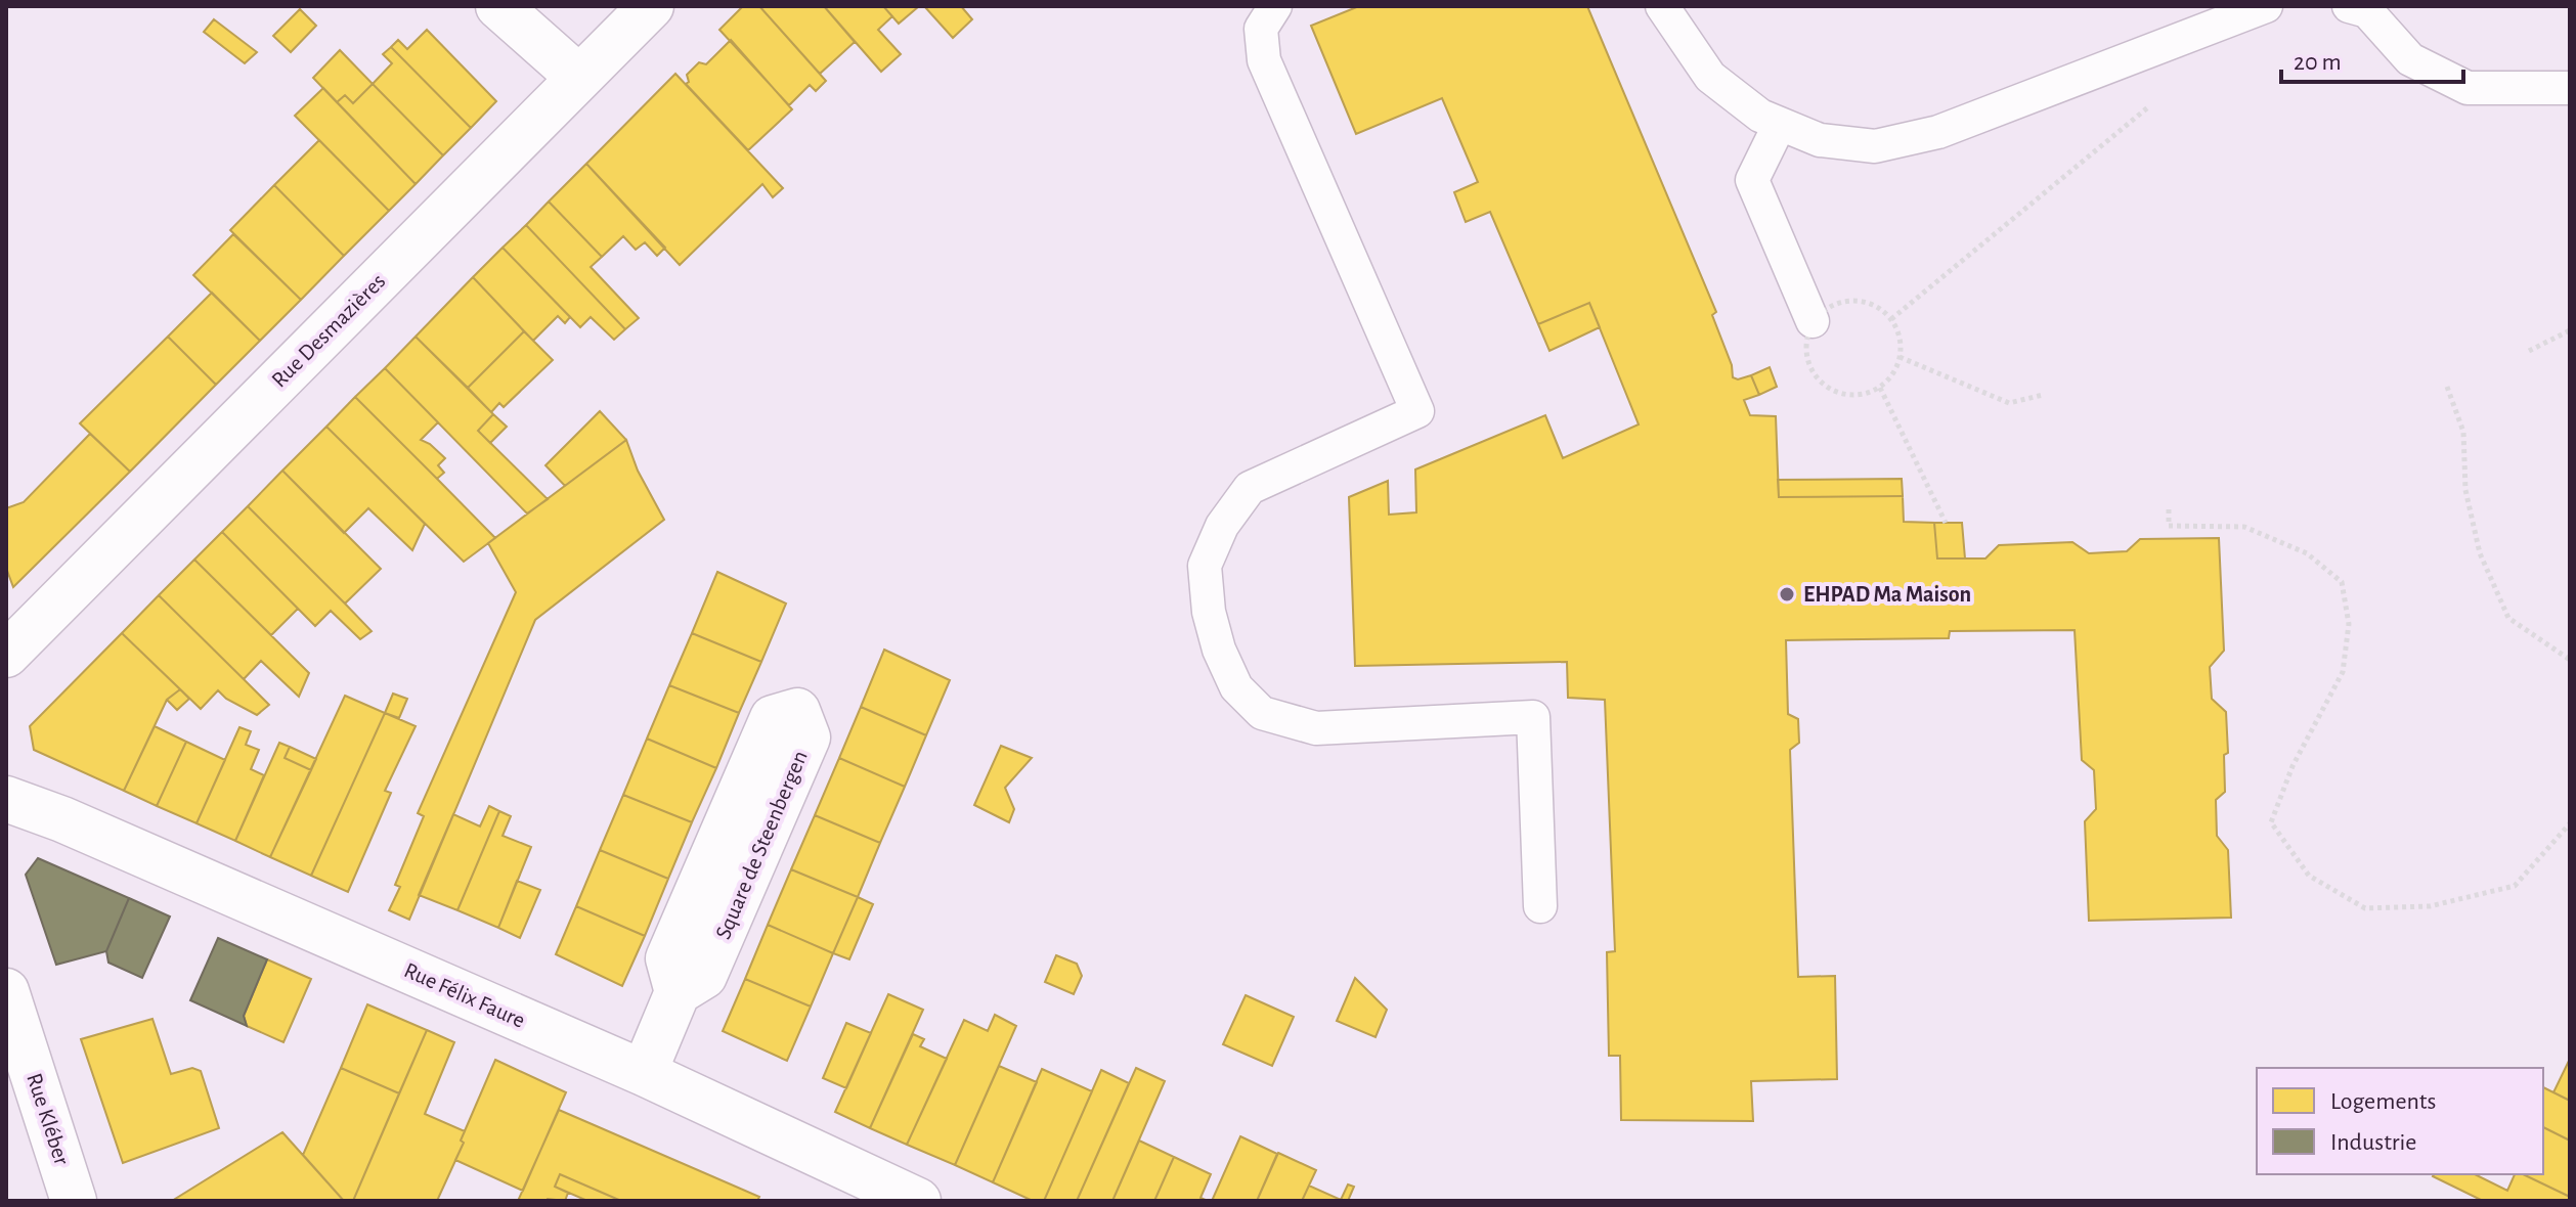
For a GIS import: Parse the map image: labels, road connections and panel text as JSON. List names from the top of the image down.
{
  "streets": {
    "street": [
      "Rue Desmazières",
      "Square de Steenbergen",
      "Rue Félix Faure",
      "Rue Kléber"
    ]
  },
  "crossings": [
    ["Square de Steenbergen", "Rue Félix Faure"]
  ],
  "places": ["EHPAD Ma Maison"],
  "legend": ["Logements", "Industrie"],
  "scale_bar": "20 m"
}
